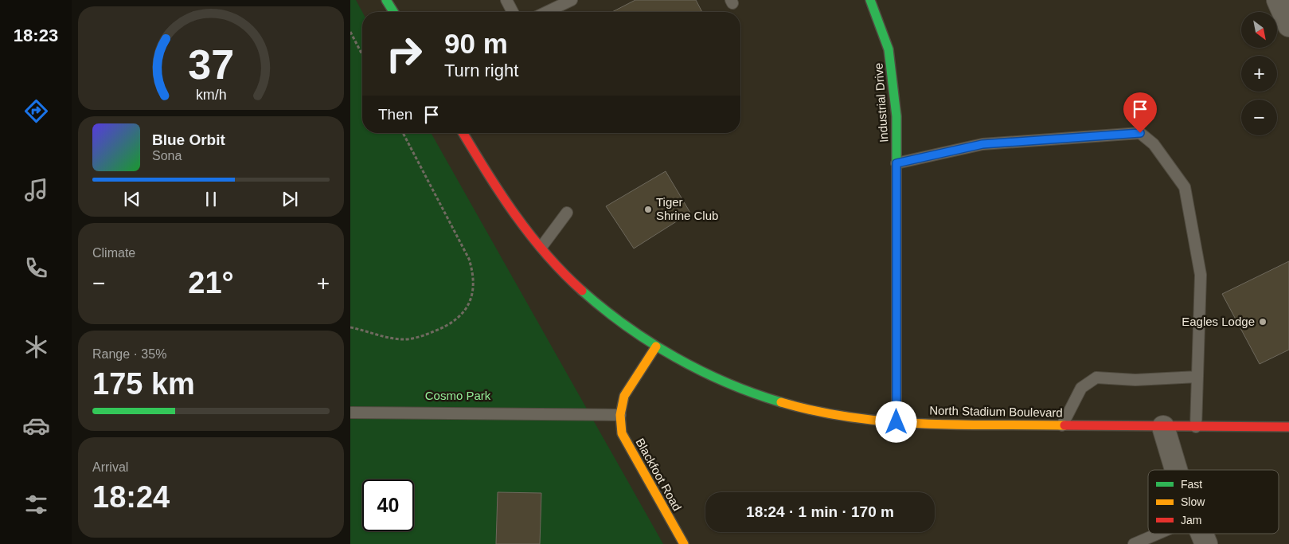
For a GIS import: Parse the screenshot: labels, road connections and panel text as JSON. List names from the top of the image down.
{
  "streets": {
    "main road": ["Industrial Drive", "North Stadium Boulevard", "Blackfoot Road"]
  },
  "crossings": [
    ["Industrial Drive", "North Stadium Boulevard"],
    ["North Stadium Boulevard", "Blackfoot Road"]
  ],
  "parks": ["Cosmo Park"],
  "places": ["Tiger Shrine Club", "Eagles Lodge"],
  "legend": ["Fast", "Slow", "Jam"],
  "north": "bottom right",
  "page": {
    "tabs": "18:23",
    "map_buttons": ["+", "−"],
    "turn": ["90 m", "Turn right"],
    "then": "Then",
    "song": ["Blue Orbit", "Sona"],
    "tile": [
      "Climate",
      ["Range · 35%", "175 km"],
      ["Arrival", "18:24"]
    ],
    "heat": ["−", "21°", "+"],
    "limit": "40",
    "trip": "18:24 · 1 min · 170 m",
    "gauge": ["37", "km/h"]
  }
}
